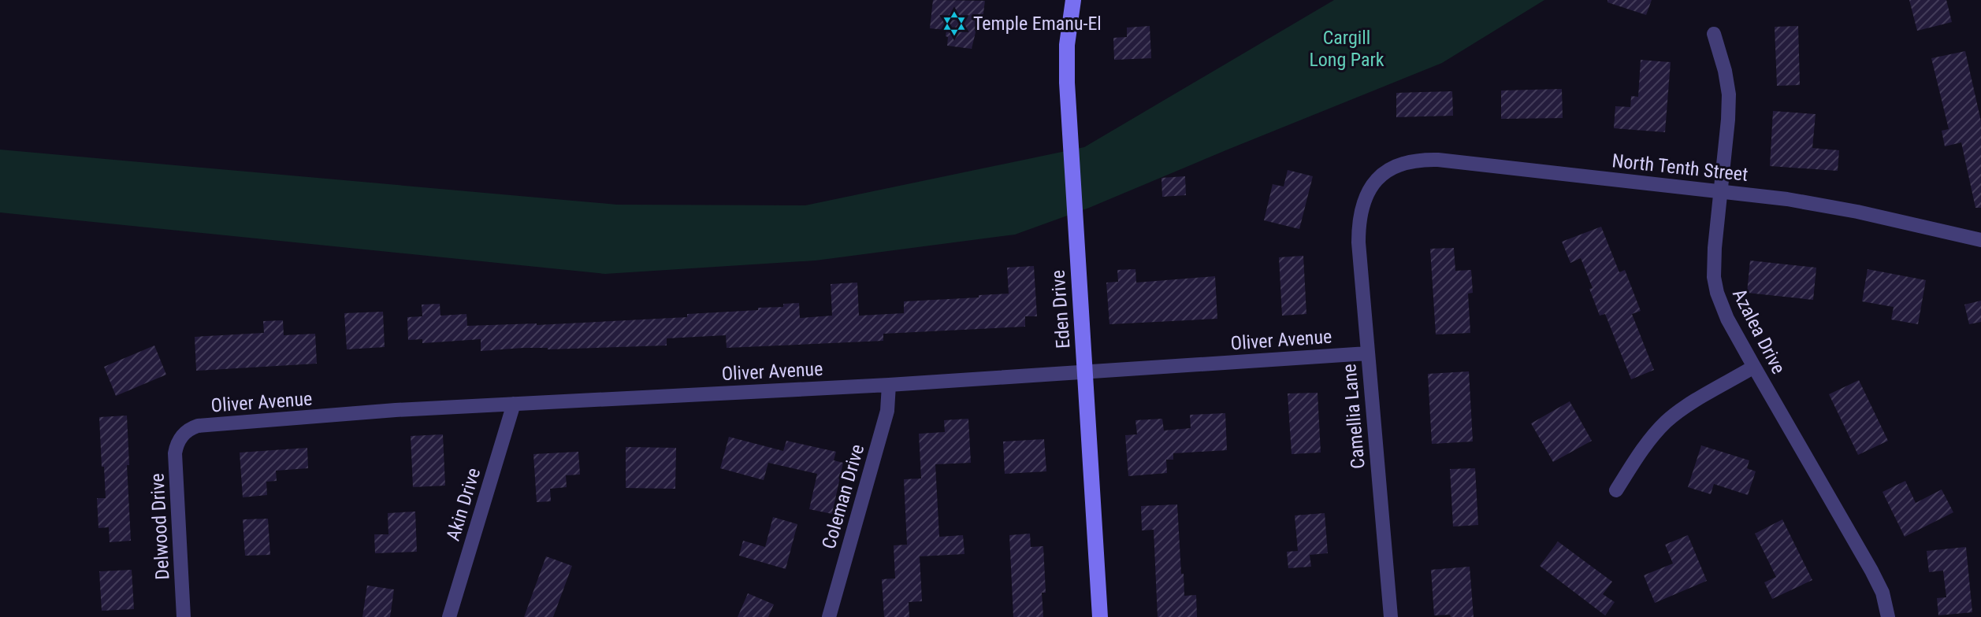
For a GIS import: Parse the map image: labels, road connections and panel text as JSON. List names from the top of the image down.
{
  "streets": {
    "street": [
      "North Tenth Street",
      "Eden Drive",
      "Azalea Drive",
      "Oliver Avenue",
      "Camellia Lane",
      "Coleman Drive",
      "Akin Drive",
      "Delwood Drive"
    ]
  },
  "crossings": [
    ["North Tenth Street", "Azalea Drive"],
    ["North Tenth Street", "Camellia Lane"],
    ["Eden Drive", "Oliver Avenue"],
    ["Oliver Avenue", "Camellia Lane"],
    ["Oliver Avenue", "Coleman Drive"],
    ["Oliver Avenue", "Akin Drive"],
    ["Oliver Avenue", "Delwood Drive"]
  ],
  "parks": ["Cargill Long Park"],
  "places": {
    "synagogue": ["Temple Emanu-El"]
  }
}
